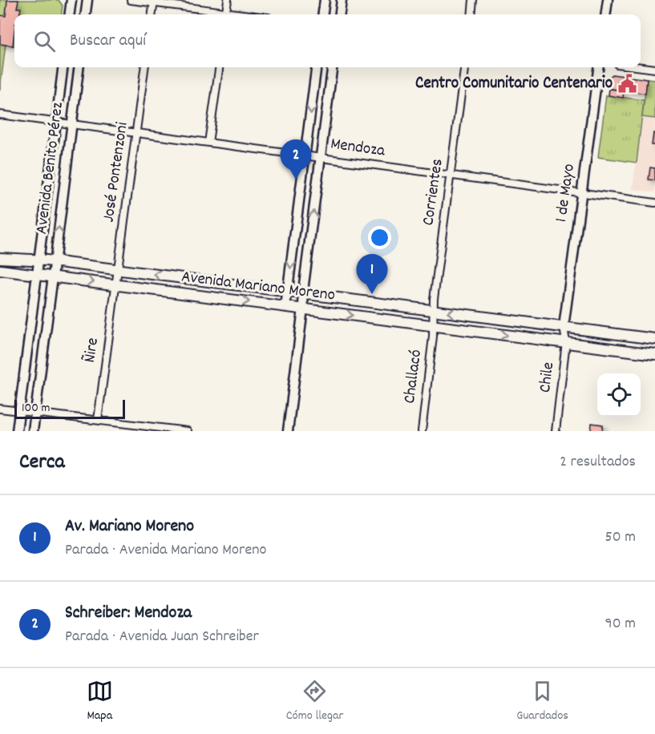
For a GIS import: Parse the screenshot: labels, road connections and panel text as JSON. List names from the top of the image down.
{
  "streets": {
    "main road": ["Avenida Benito Pérez", "1 de Mayo", "Avenida Mariano Moreno"],
    "street": [
      "Mendoza",
      "José Pontenzoni",
      "Corrientes",
      "Ñire",
      "Challacó",
      "Chile"
    ]
  },
  "crossings": [
    ["Mendoza", "Avenida Benito Pérez"],
    ["Mendoza", "José Pontenzoni"],
    ["Mendoza", "Corrientes"],
    ["Mendoza", "1 de Mayo"],
    ["Avenida Benito Pérez", "Avenida Mariano Moreno"],
    ["José Pontenzoni", "Avenida Mariano Moreno"],
    ["José Pontenzoni", "Ñire"],
    ["Corrientes", "Avenida Mariano Moreno"],
    ["Corrientes", "Challacó"],
    ["1 de Mayo", "Avenida Mariano Moreno"],
    ["1 de Mayo", "Chile"],
    ["Avenida Mariano Moreno", "Ñire"],
    ["Avenida Mariano Moreno", "Challacó"],
    ["Avenida Mariano Moreno", "Chile"]
  ],
  "places": {
    "public building": ["Centro Comunitario Centenario"]
  },
  "scale_bar": "100 m",
  "page": {
    "search": "Buscar aquí",
    "pins": ["2", "1"],
    "scale": "100 m",
    "heading": ["Cerca", "2 resultados"],
    "list": [
      {
        "mark": "1",
        "name": "Av. Mariano Moreno",
        "note": "Parada · Avenida Mariano Moreno",
        "value": "50 m"
      },
      {
        "mark": "2",
        "name": "Schreiber: Mendoza",
        "note": "Parada · Avenida Juan Schreiber",
        "value": "90 m"
      }
    ],
    "nav": ["Mapa", "Cómo llegar", "Guardados"]
  }
}
